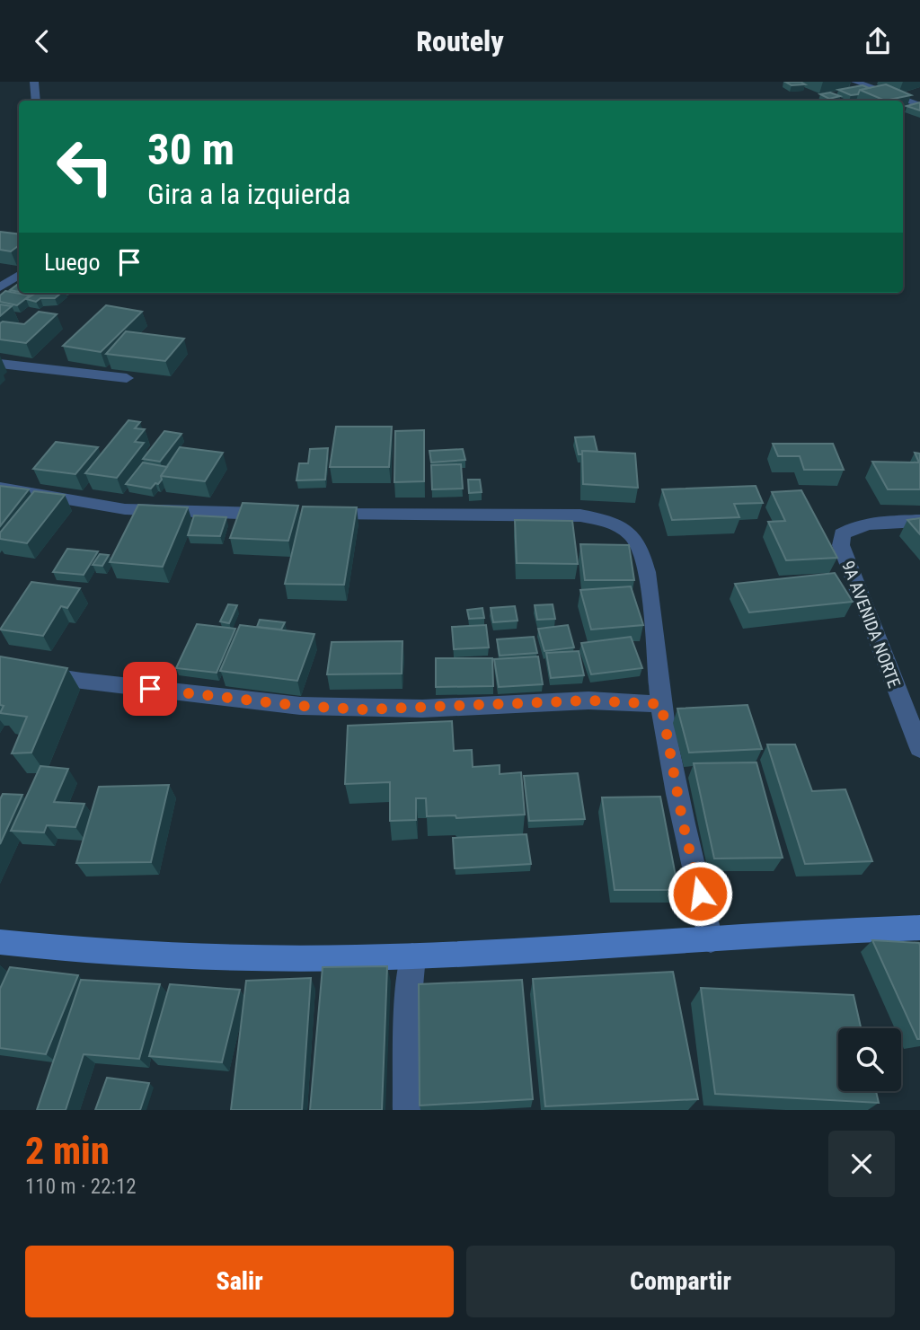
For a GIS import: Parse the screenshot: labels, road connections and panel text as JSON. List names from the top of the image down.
{
  "streets": {
    "street": ["9A AVENIDA NORTE"]
  },
  "page": {
    "header": "Routely",
    "turn": ["30 m", "Gira a la izquierda"],
    "then": "Luego",
    "heading": ["2 min", "110 m · 22:12"],
    "buttons": ["Salir", "Compartir"]
  }
}
